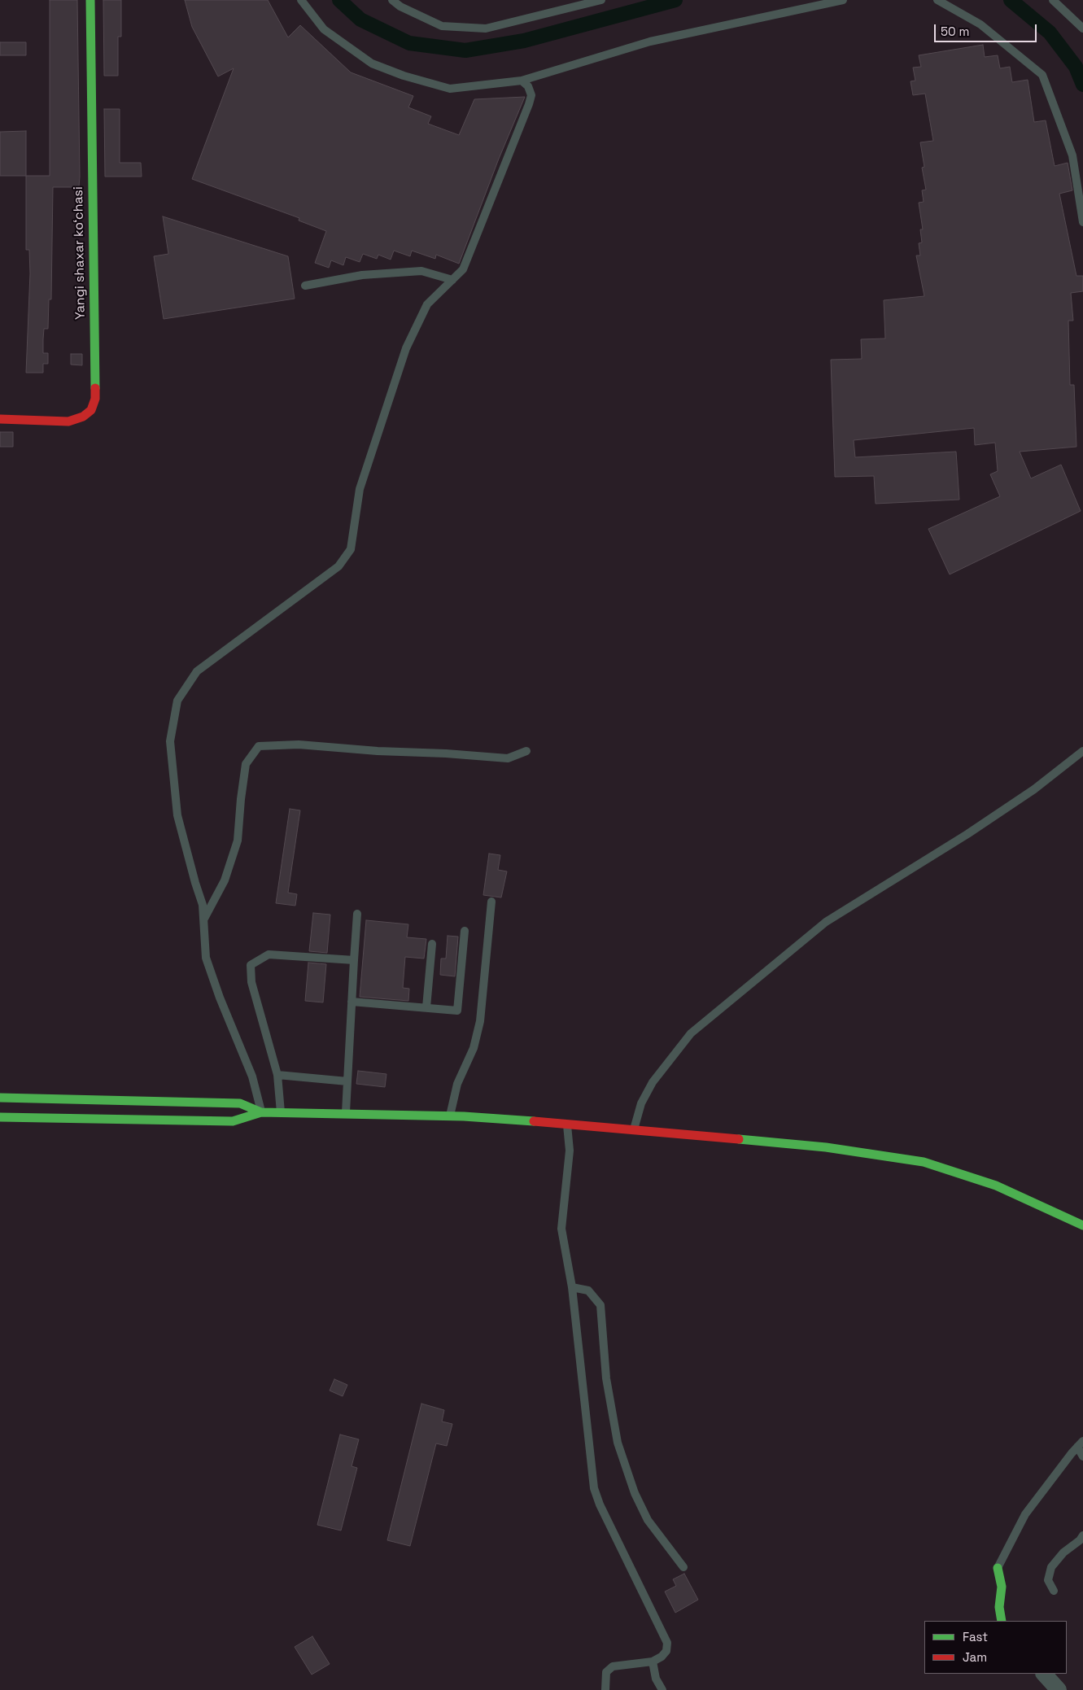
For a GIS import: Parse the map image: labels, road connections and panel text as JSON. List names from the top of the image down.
{
  "streets": {
    "main road": ["Yangi shaxar koʻchasi"]
  },
  "legend": ["Fast", "Jam"],
  "scale_bar": "50 m"
}
